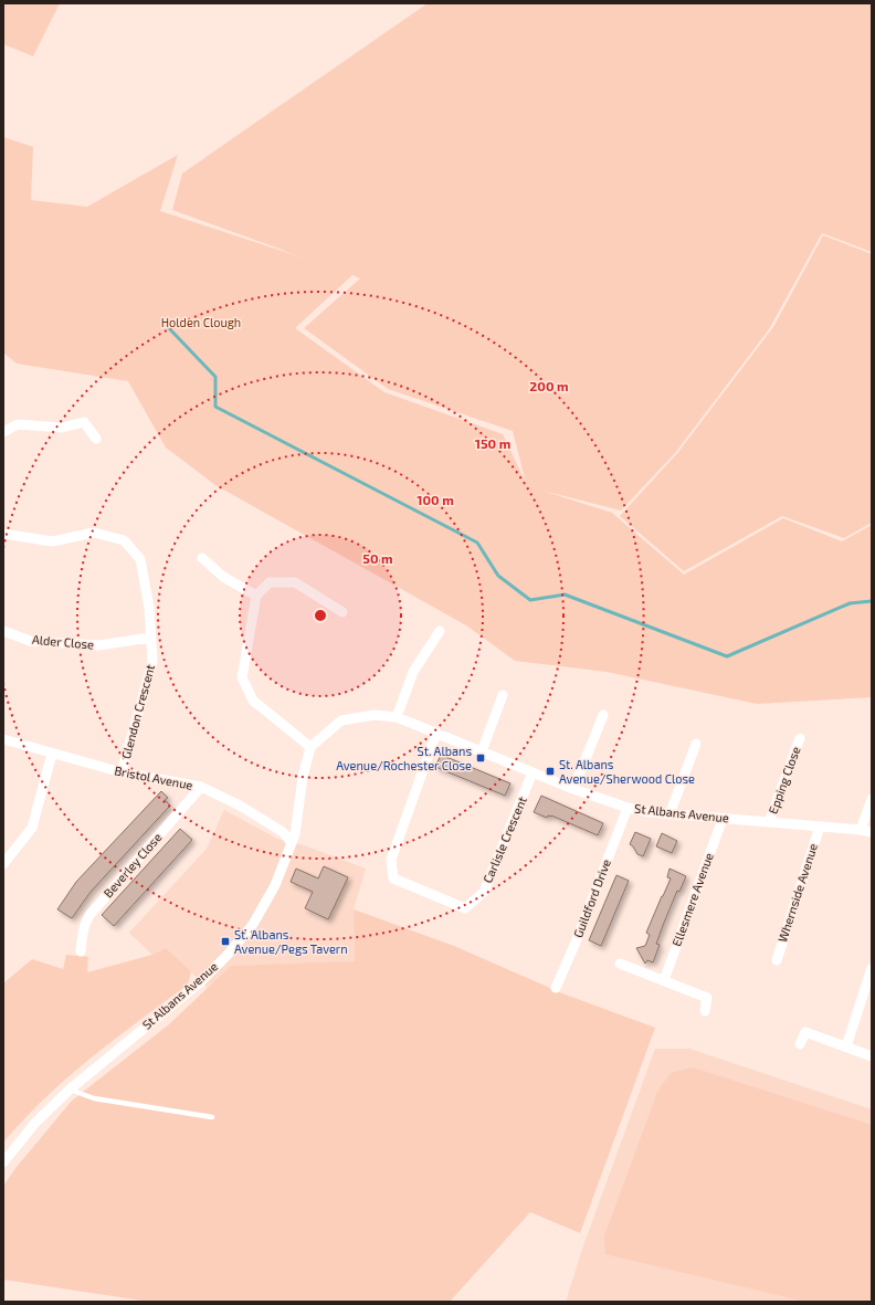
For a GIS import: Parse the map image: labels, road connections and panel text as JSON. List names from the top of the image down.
{
  "streets": {
    "street": [
      "Alder Close",
      "Glendon Crescent",
      "Bristol Avenue",
      "Epping Close",
      "St Albans Avenue",
      "Carlisle Crescent",
      "Beverley Close",
      "Whernside Avenue",
      "Guildford Drive",
      "Ellesmere Avenue"
    ]
  },
  "crossings": [
    ["Alder Close", "Glendon Crescent"],
    ["Glendon Crescent", "Bristol Avenue"],
    ["Bristol Avenue", "St Albans Avenue"],
    ["Bristol Avenue", "Beverley Close"],
    ["Epping Close", "St Albans Avenue"],
    ["St Albans Avenue", "Carlisle Crescent"],
    ["St Albans Avenue", "Whernside Avenue"],
    ["St Albans Avenue", "Guildford Drive"],
    ["St Albans Avenue", "Ellesmere Avenue"]
  ],
  "parks": ["Holden Clough"],
  "places": {
    "transit": ["St. Albans Avenue/Rochester Close", "St. Albans Avenue/Sherwood Close", "St. Albans Avenue/Pegs Tavern"]
  },
  "rings": [
    "200 m",
    "150 m",
    "100 m",
    "50 m"
  ]
}
